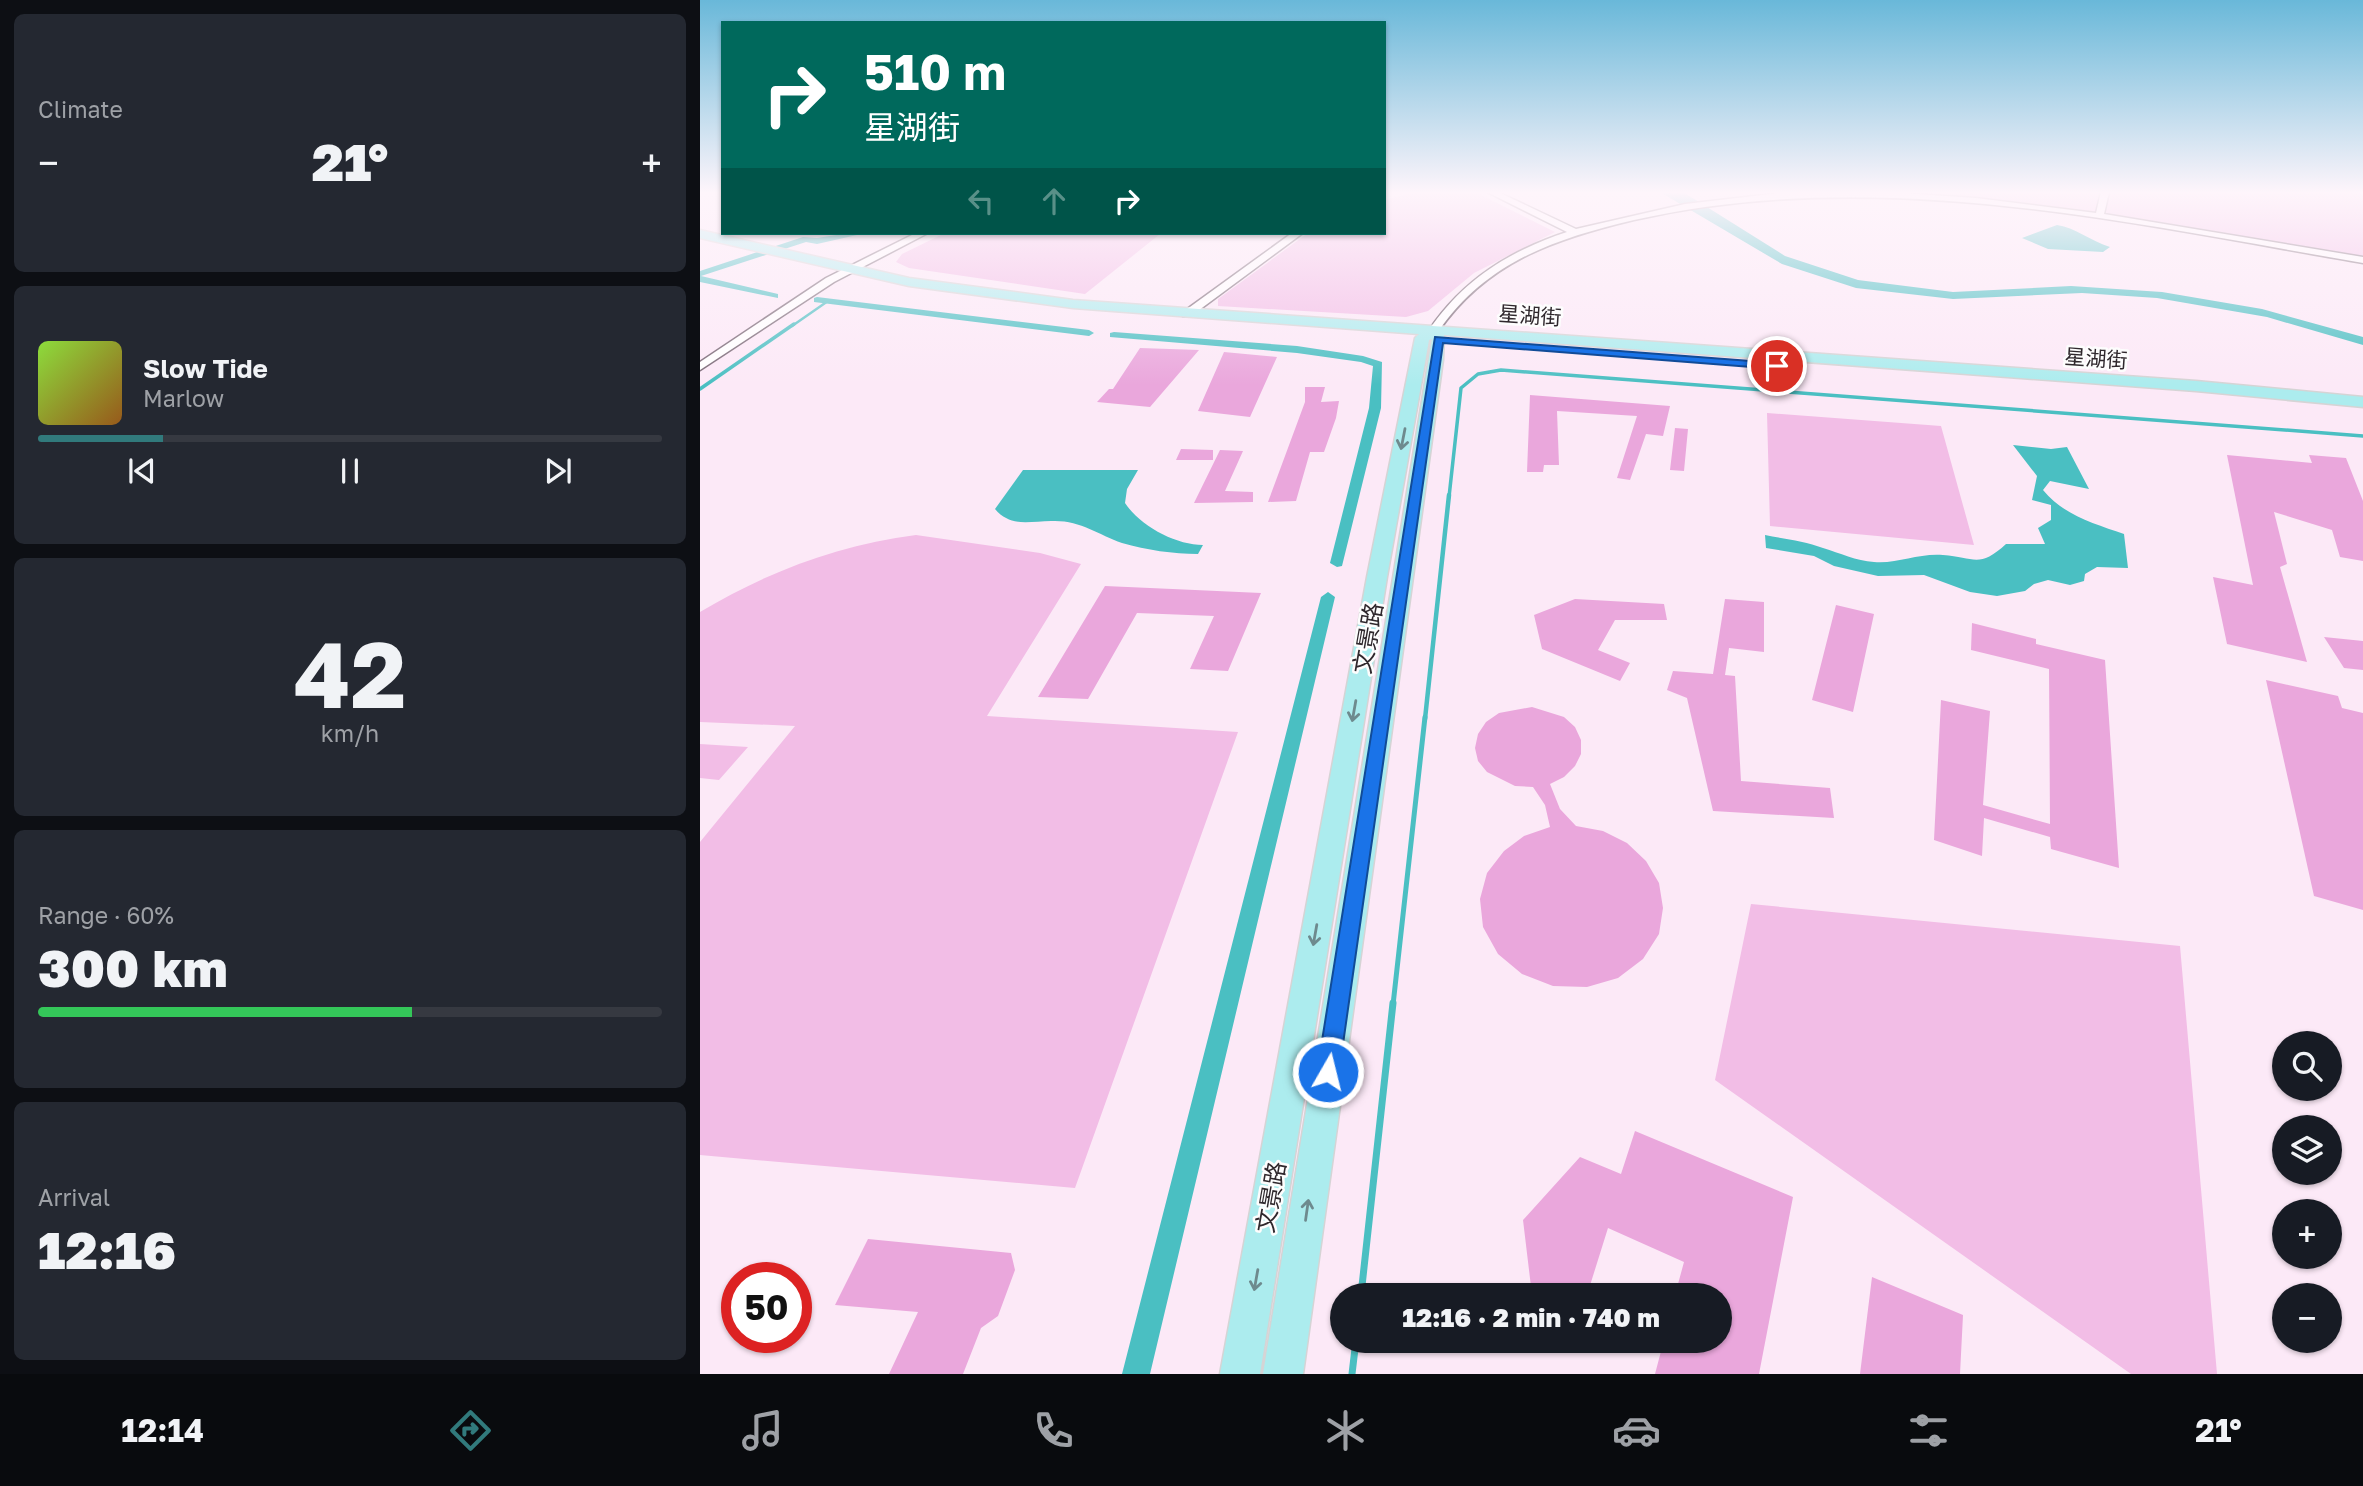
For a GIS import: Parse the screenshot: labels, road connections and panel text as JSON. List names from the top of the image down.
{
  "streets": {
    "main road": ["星湖街", "文景路"]
  },
  "crossings": [
    ["星湖街", "文景路"]
  ],
  "page": {
    "tile": [
      "Climate",
      ["42", "km/h"],
      ["Range · 60%", "300 km"],
      ["Arrival", "12:16"]
    ],
    "turn": ["510 m", "星湖街"],
    "heat": ["−", "21°", "+"],
    "song": ["Slow Tide", "Marlow"],
    "map_buttons": ["+", "−"],
    "limit": "50",
    "trip": "12:16 · 2 min · 740 m",
    "tabs": ["12:14", "21°"]
  }
}
